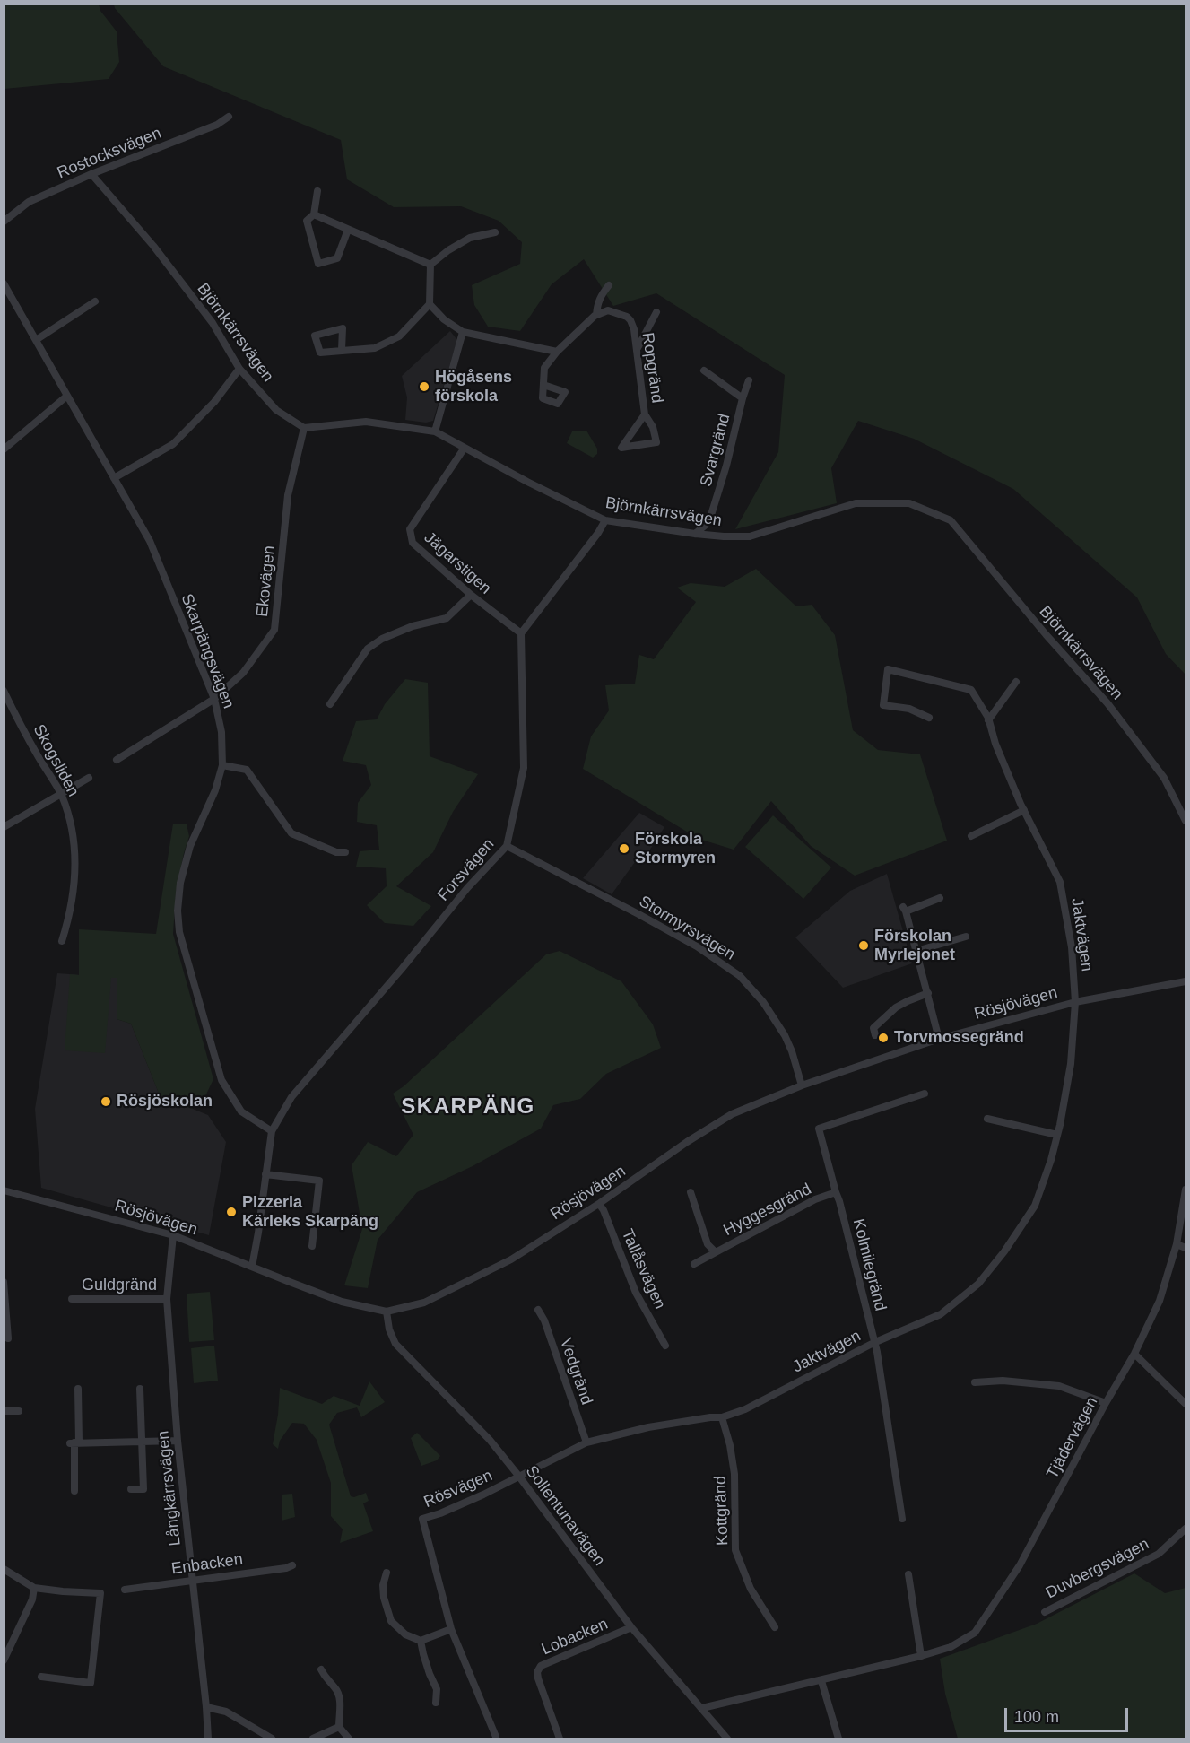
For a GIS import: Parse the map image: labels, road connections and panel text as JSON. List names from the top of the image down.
{
  "streets": {
    "street": [
      "Rostocksvägen",
      "Björnkärrsvägen",
      "Ropgränd",
      "Svargränd",
      "Jägarstigen",
      "Ekovägen",
      "Skarpängsvägen",
      "Skogsliden",
      "Forsvägen",
      "Stormyrsvägen",
      "Jaktvägen",
      "Rösjövägen",
      "Hyggesgränd",
      "Kolmilegränd",
      "Tallåsvägen",
      "Guldgränd",
      "Vedgränd",
      "Tjädervägen",
      "Långkärrsvägen",
      "Rösvägen",
      "Kottgränd",
      "Sollentunavägen",
      "Enbacken",
      "Duvbergsvägen",
      "Lobacken"
    ]
  },
  "crossings": [
    ["Rostocksvägen", "Björnkärrsvägen"],
    ["Björnkärrsvägen", "Svargränd"],
    ["Björnkärrsvägen", "Jägarstigen"],
    ["Björnkärrsvägen", "Ekovägen"],
    ["Jägarstigen", "Forsvägen"],
    ["Ekovägen", "Skarpängsvägen"],
    ["Skarpängsvägen", "Forsvägen"],
    ["Forsvägen", "Stormyrsvägen"],
    ["Forsvägen", "Rösjövägen"],
    ["Stormyrsvägen", "Rösjövägen"],
    ["Jaktvägen", "Rösjövägen"],
    ["Jaktvägen", "Kolmilegränd"],
    ["Jaktvägen", "Vedgränd"],
    ["Jaktvägen", "Rösvägen"],
    ["Jaktvägen", "Kottgränd"],
    ["Jaktvägen", "Sollentunavägen"],
    ["Rösjövägen", "Tallåsvägen"],
    ["Rösjövägen", "Långkärrsvägen"],
    ["Rösjövägen", "Sollentunavägen"],
    ["Hyggesgränd", "Kolmilegränd"],
    ["Guldgränd", "Långkärrsvägen"],
    ["Tjädervägen", "Sollentunavägen"],
    ["Långkärrsvägen", "Enbacken"],
    ["Rösvägen", "Sollentunavägen"],
    ["Sollentunavägen", "Lobacken"]
  ],
  "districts": ["SKARPÄNG"],
  "places": [
    "Högåsens förskola",
    "Förskola Stormyren",
    "Förskolan Myrlejonet",
    "Torvmossegränd",
    "Rösjöskolan",
    "Pizzeria Kärleks Skarpäng"
  ],
  "scale_bar": "100 m"
}
